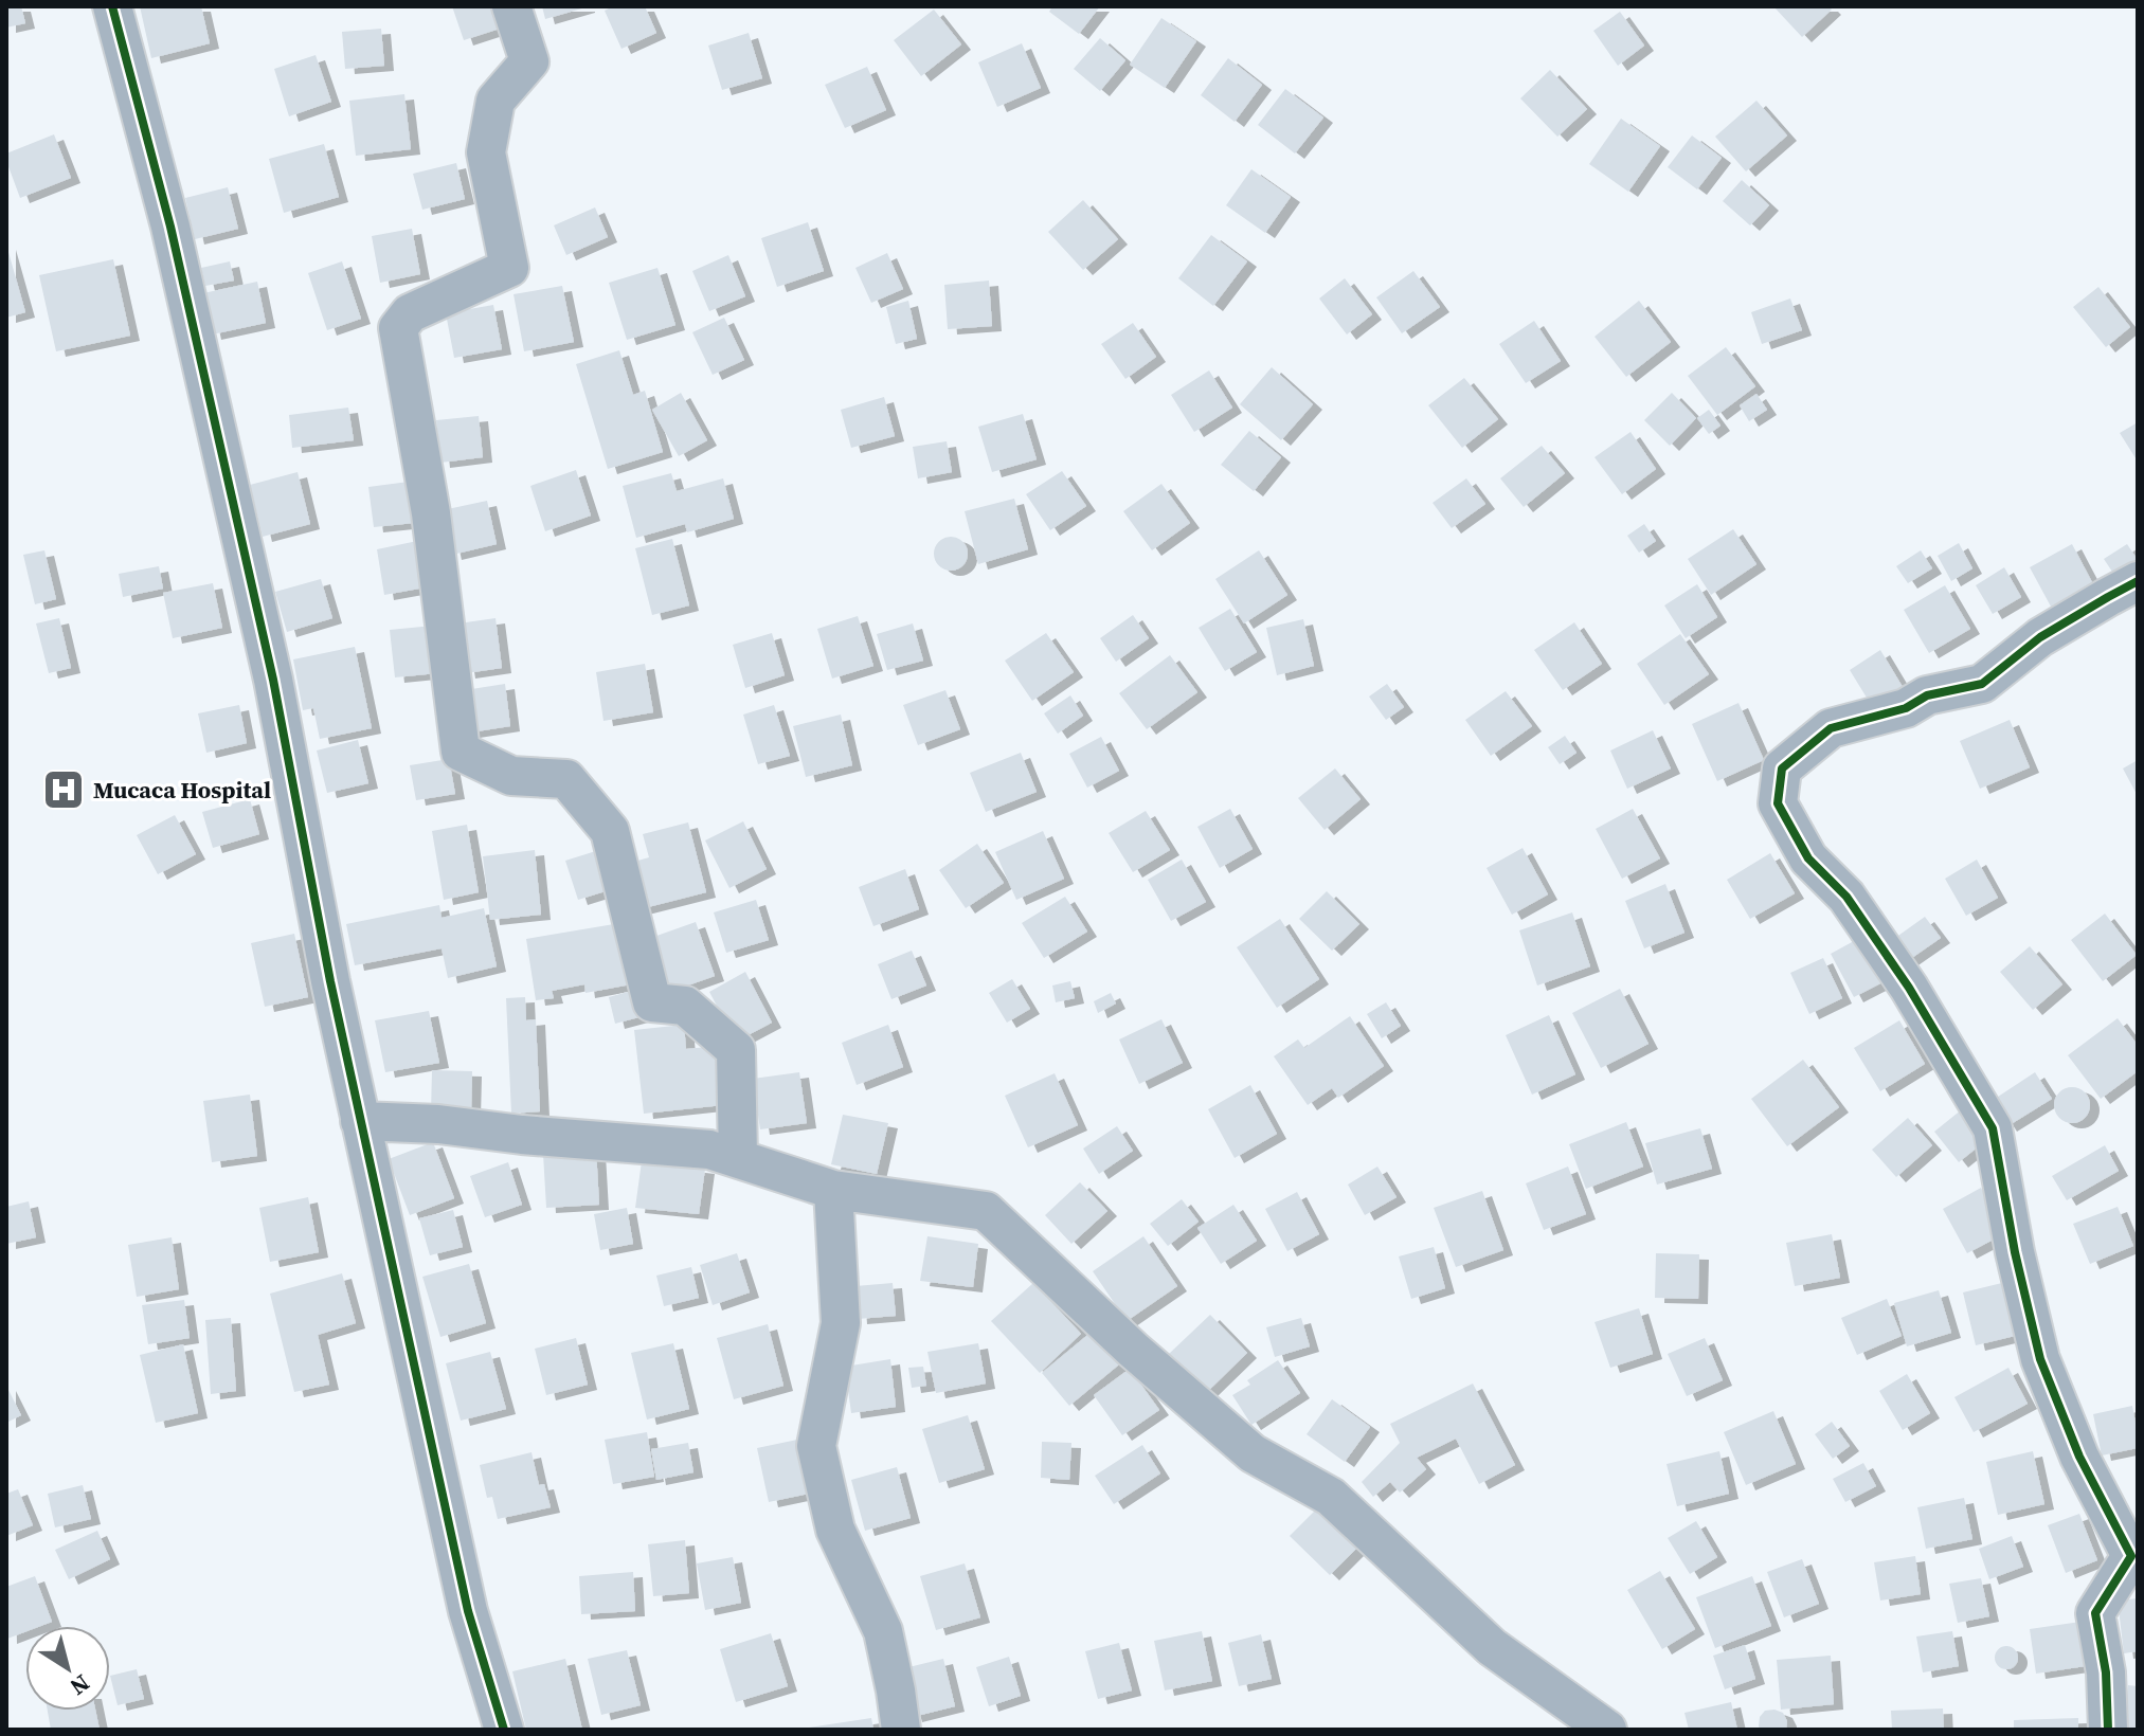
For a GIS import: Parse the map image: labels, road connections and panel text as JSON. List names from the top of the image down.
{
  "places": {
    "hospital": ["Mucaca Hospital"]
  },
  "north": "bottom right"
}
